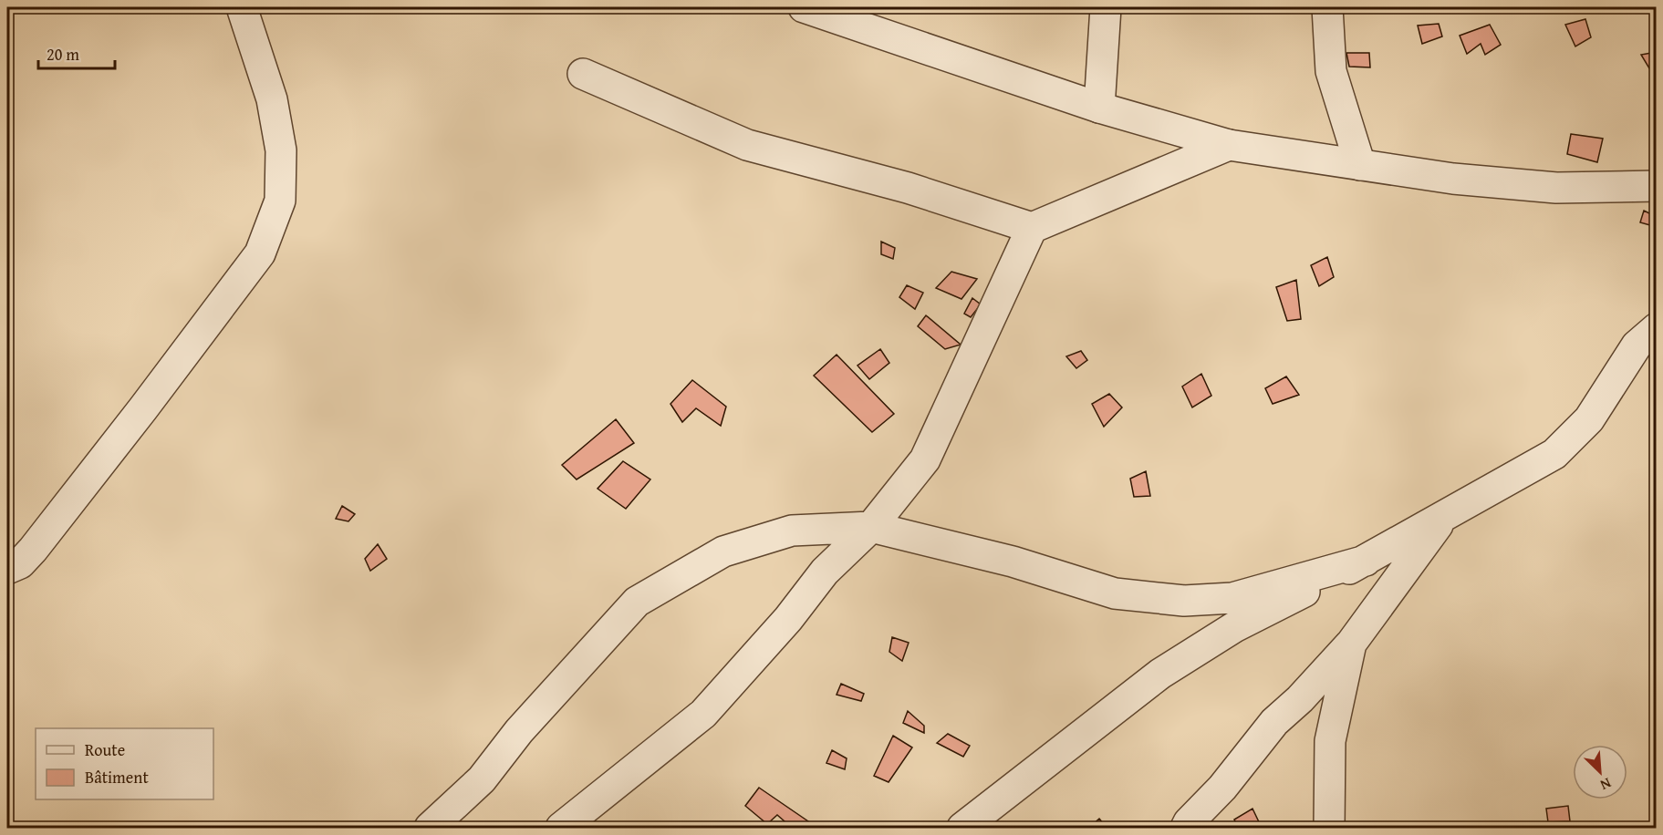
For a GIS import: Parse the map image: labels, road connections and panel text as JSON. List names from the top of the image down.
{
  "legend": ["Route", "Bâtiment"],
  "scale_bar": "20 m",
  "north": "bottom right"
}
